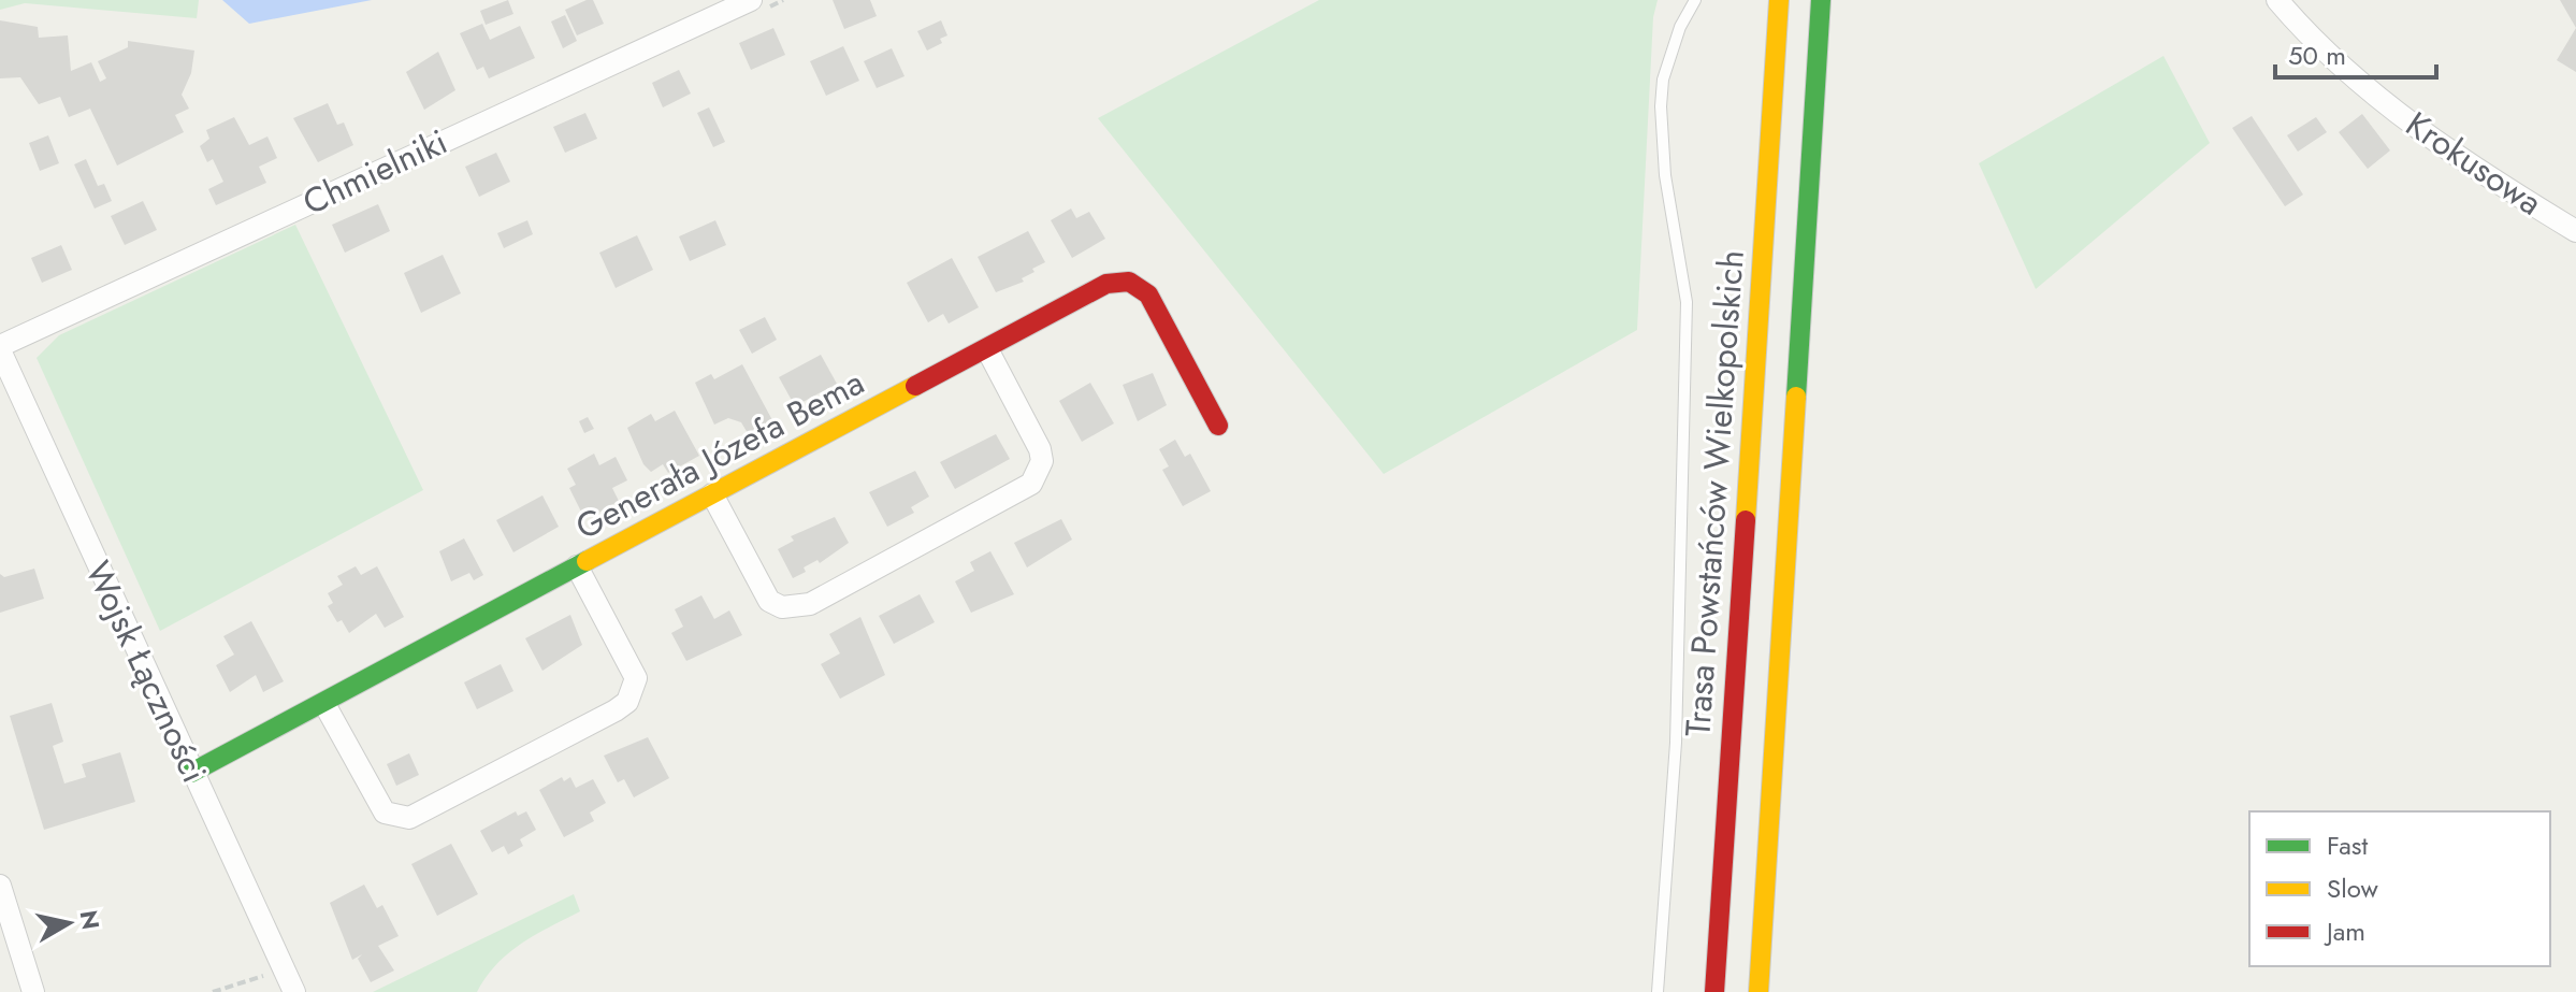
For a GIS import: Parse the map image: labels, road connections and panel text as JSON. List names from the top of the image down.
{
  "streets": {
    "main road": ["Generała Józefa Bema", "Trasa Powstańców Wielkopolskich"],
    "street": ["Krokusowa", "Chmielniki", "Wojsk Łączności"]
  },
  "crossings": [
    ["Chmielniki", "Wojsk Łączności"],
    ["Generała Józefa Bema", "Wojsk Łączności"]
  ],
  "legend": ["Fast", "Slow", "Jam"],
  "scale_bar": "50 m",
  "north": "right"
}
